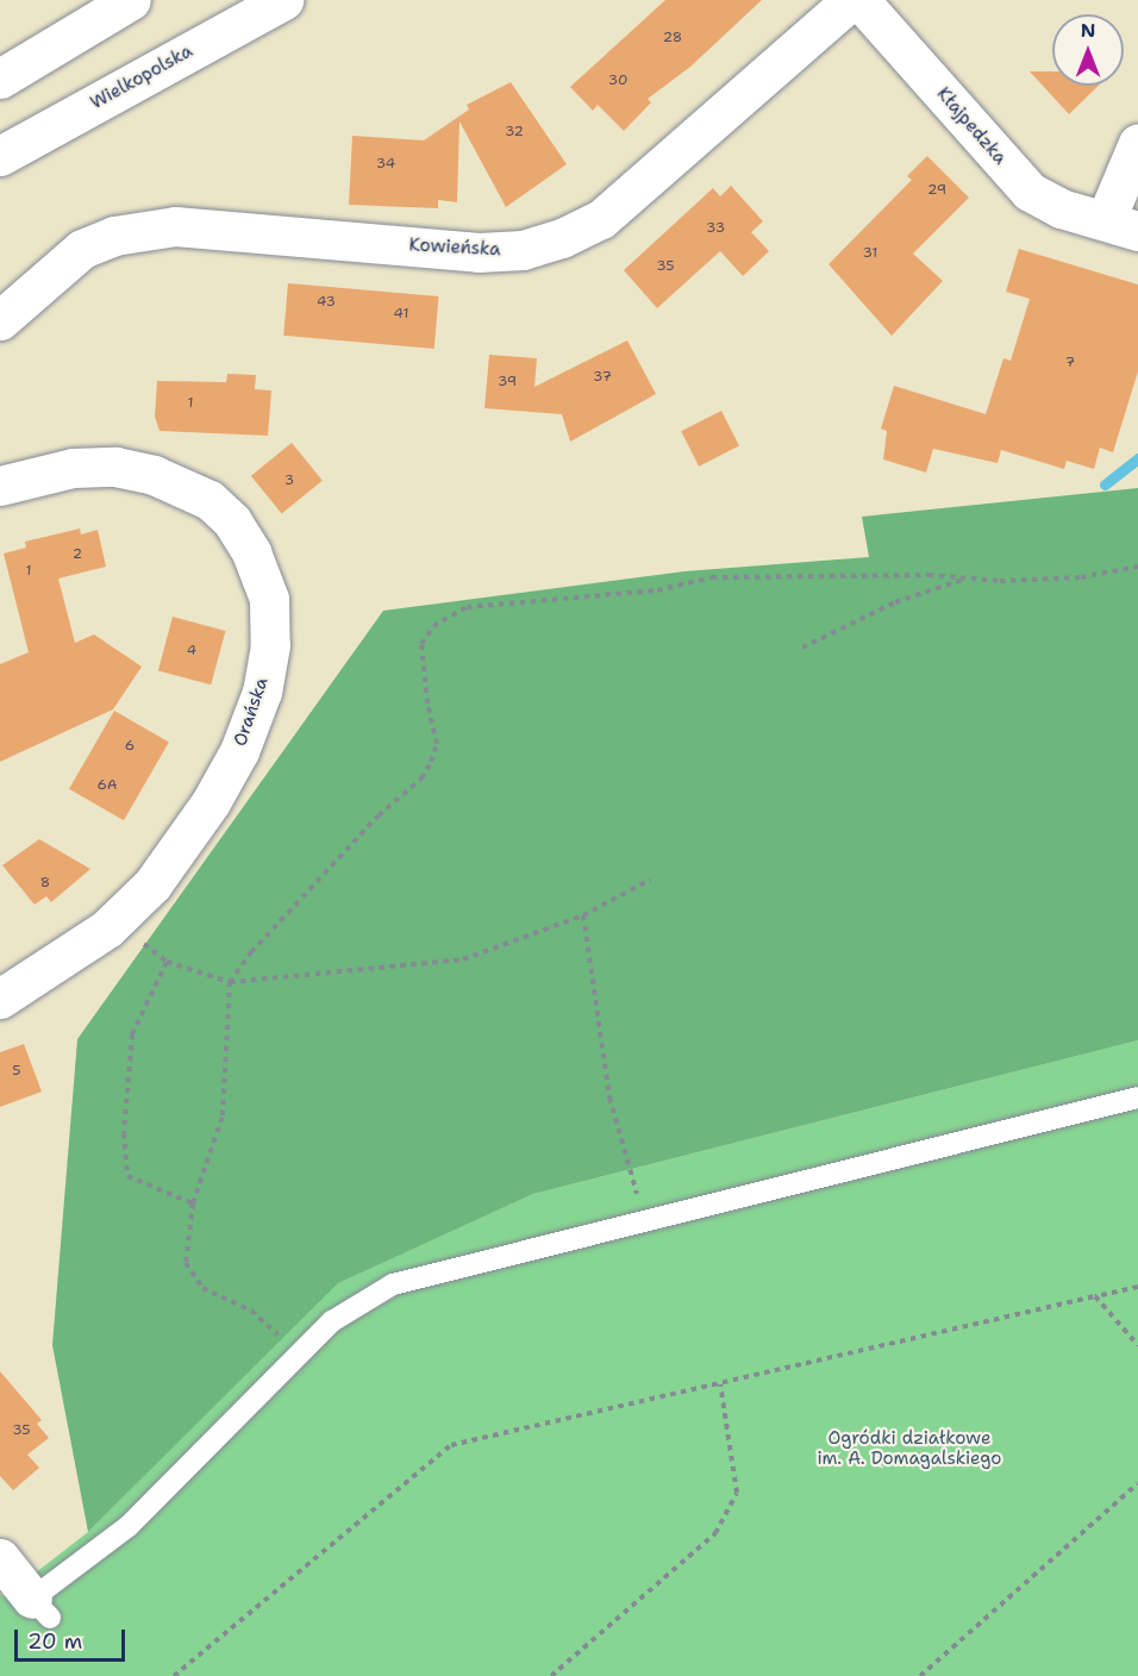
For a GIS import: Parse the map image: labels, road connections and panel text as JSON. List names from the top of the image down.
{
  "streets": {
    "street": [
      "Wielkopolska",
      "Kłajpedzka",
      "Kowieńska",
      "Orańska"
    ]
  },
  "parks": ["Ogródki działkowe im. A. Domagalskiego"],
  "house_numbers": [
    "28",
    "30",
    "32",
    "34",
    "29",
    "33",
    "31",
    "35",
    "43",
    "41",
    "7",
    "37",
    "39",
    "1",
    "3",
    "2",
    "1",
    "4",
    "6",
    "6A",
    "8",
    "5",
    "35"
  ],
  "scale_bar": "20 m",
  "north": "top"
}
